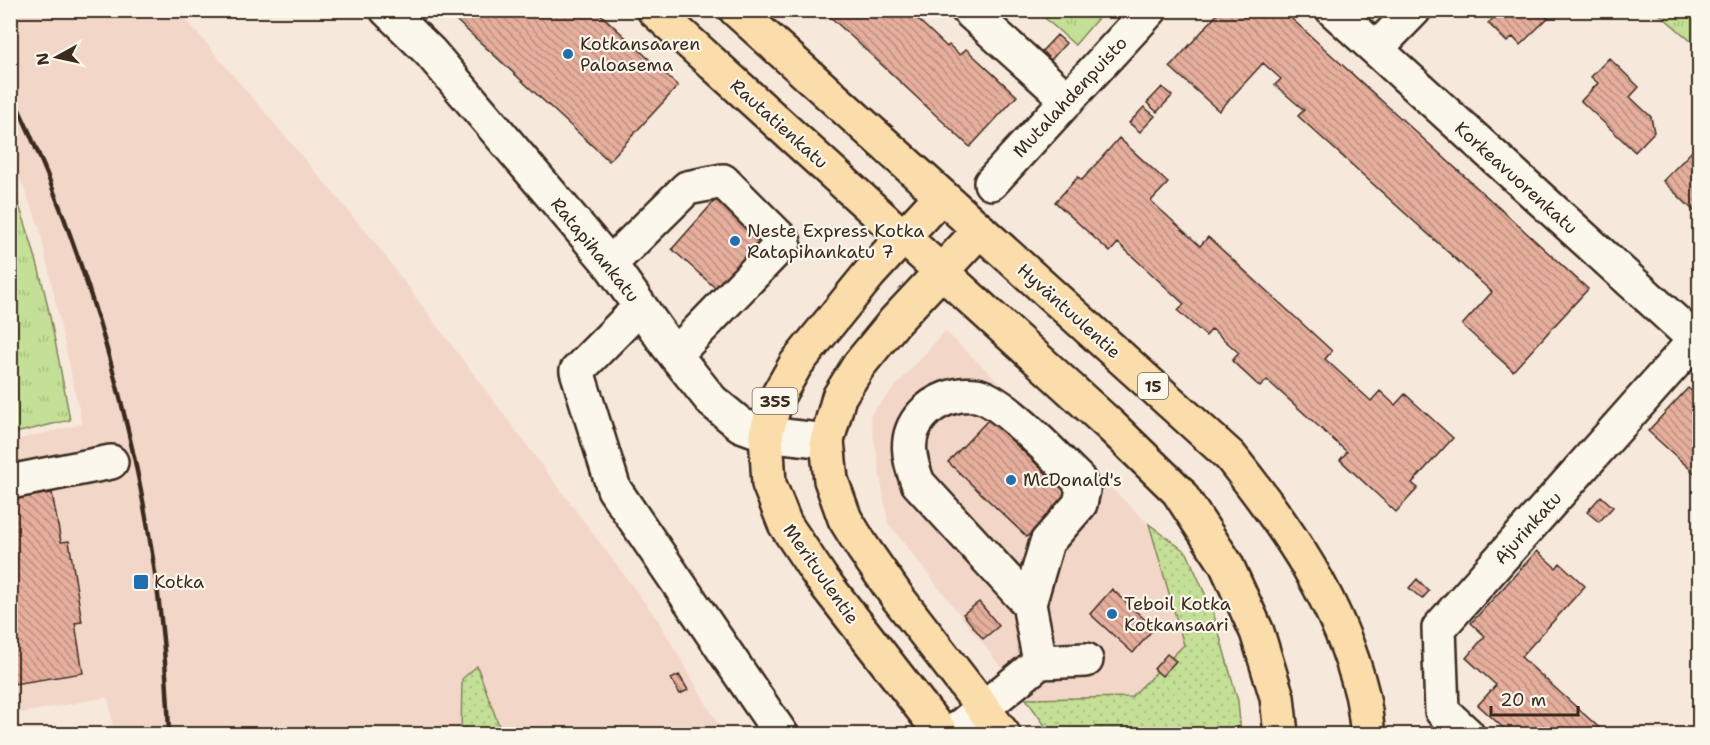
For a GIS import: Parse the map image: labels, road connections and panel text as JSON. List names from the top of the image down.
{
  "streets": {
    "main road": [
      "Rautatienkatu",
      "Hyväntuulentie",
      "15",
      "355",
      "Merituulentie"
    ],
    "street": [
      "Mutalahdenpuisto",
      "Korkeavuorenkatu",
      "Ratapihankatu",
      "Ajurinkatu"
    ]
  },
  "crossings": [
    ["Rautatienkatu", "Merituulentie"],
    ["Korkeavuorenkatu", "Ajurinkatu"],
    ["Ratapihankatu", "Merituulentie"],
    ["Hyväntuulentie", "15"],
    ["Hyväntuulentie", "Merituulentie"],
    ["15", "Merituulentie"]
  ],
  "places": {
    "other": [
      "Kotkansaaren Paloasema",
      "Neste Express Kotka Ratapihankatu 7",
      "McDonald's",
      "Teboil Kotka Kotkansaari"
    ],
    "transit": ["Kotka"]
  },
  "scale_bar": "20 m",
  "north": "left"
}
